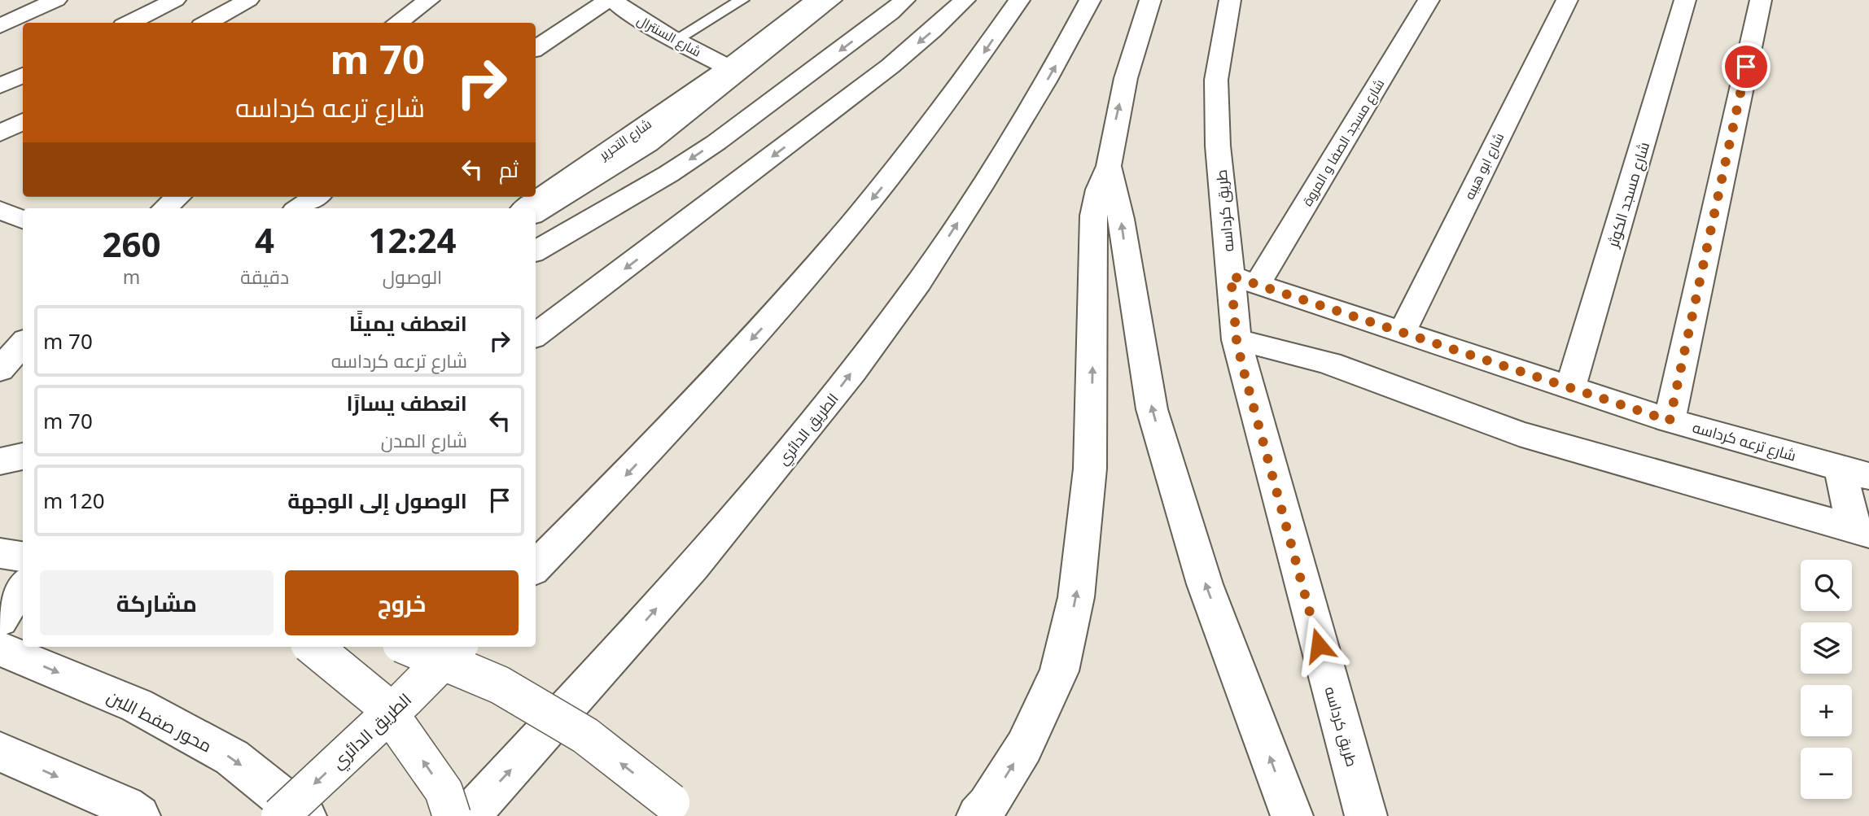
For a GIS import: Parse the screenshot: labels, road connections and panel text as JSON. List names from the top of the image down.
{
  "streets": {
    "main road": [
      "شارع السنترال",
      "شارع التحرير",
      "شارع مسجد الصفا و المروة",
      "شارع ابو هيبه",
      "شارع مسجد الكوثر",
      "طريق كرداسه",
      "الطريق الدائري",
      "شارع ترعه كرداسه",
      "محور صفط اللبن"
    ]
  },
  "crossings": [
    ["شارع السنترال", "شارع التحرير"],
    ["شارع مسجد الصفا و المروة", "طريق كرداسه"],
    ["شارع مسجد الصفا و المروة", "شارع ترعه كرداسه"],
    ["شارع ابو هيبه", "شارع ترعه كرداسه"],
    ["شارع مسجد الكوثر", "شارع ترعه كرداسه"],
    ["طريق كرداسه", "شارع ترعه كرداسه"]
  ],
  "page": {
    "turn": ["70 m", "شارع ترعه كرداسه"],
    "then": "ثم",
    "eta": [
      "12:24",
      "الوصول",
      "4",
      "دقيقة",
      "260",
      "m"
    ],
    "list": [
      {
        "name": "انعطف يمينًا",
        "note": "شارع ترعه كرداسه",
        "value": "70 m"
      },
      {
        "name": "انعطف يسارًا",
        "note": "شارع المدن",
        "value": "70 m"
      },
      {
        "name": "الوصول إلى الوجهة",
        "value": "120 m"
      }
    ],
    "buttons": ["خروج", "مشاركة"],
    "map_buttons": ["+", "−"]
  }
}
